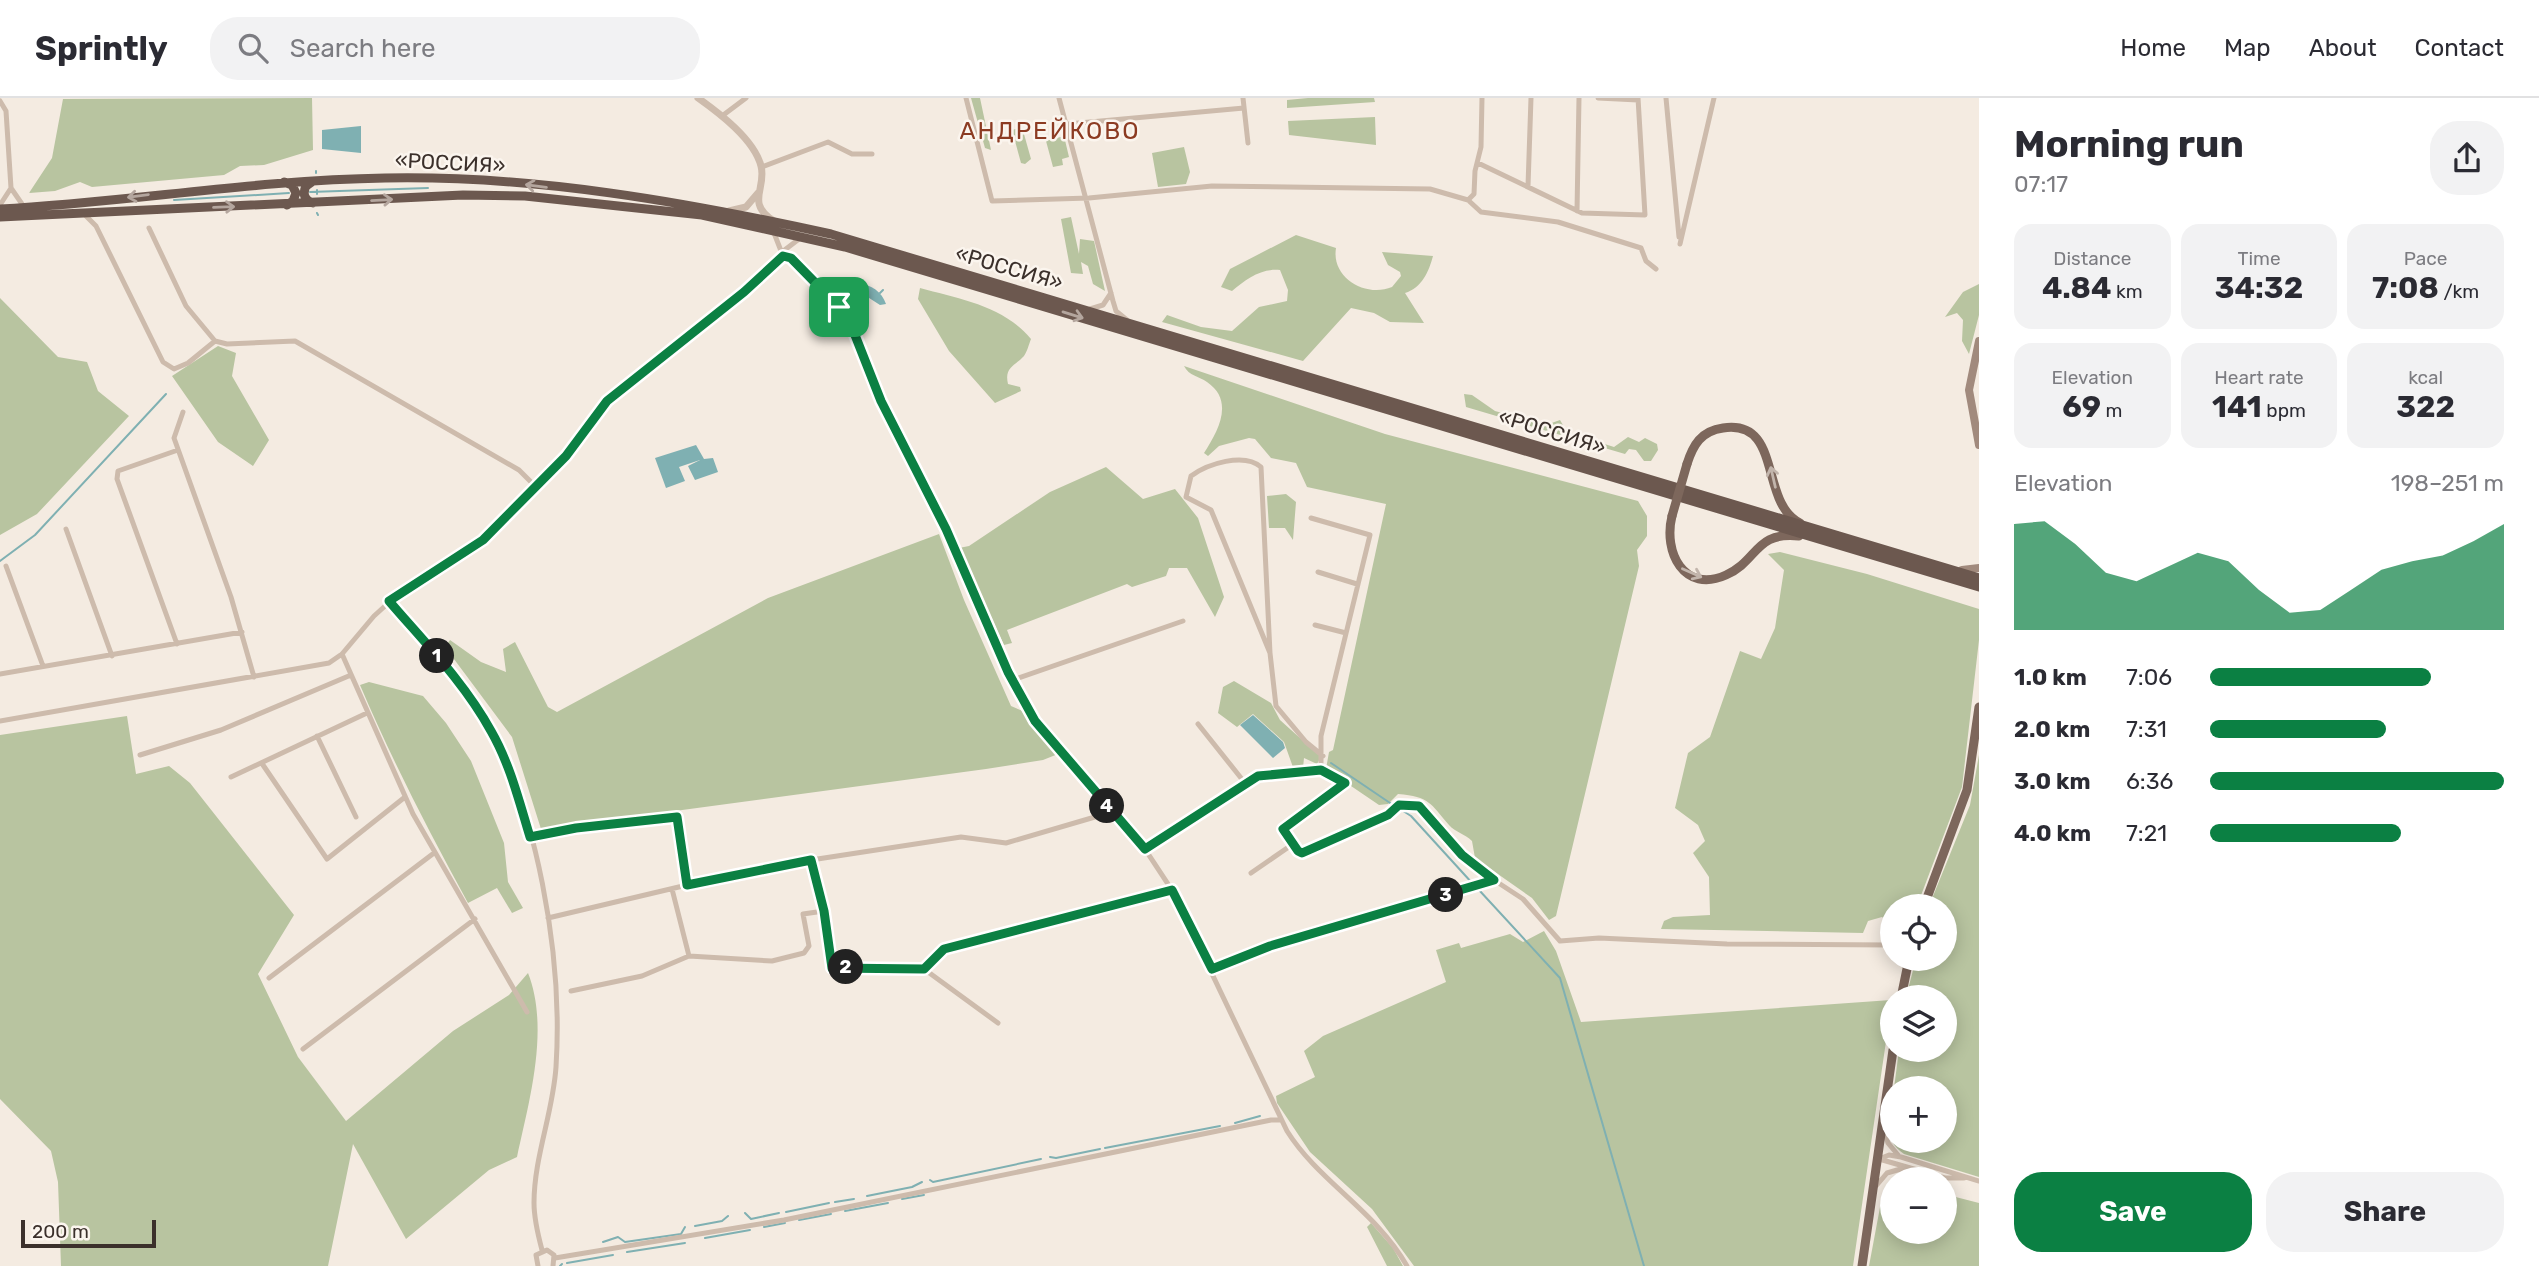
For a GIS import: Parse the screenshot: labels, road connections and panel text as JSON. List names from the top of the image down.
{
  "streets": {
    "highway": ["«РОССИЯ»"]
  },
  "districts": ["АНДРЕЙКОВО"],
  "scale_bar": "200 m",
  "page": {
    "header": "Sprintly",
    "search": "Search here",
    "nav": [
      "Home",
      "Map",
      "About",
      "Contact"
    ],
    "heading": ["Morning run", "07:17"],
    "stats": [
      ["Distance", "4.84 km"],
      ["Time", "34:32"],
      ["Pace", "7:08 /km"],
      ["Elevation", "69 m"],
      ["Heart rate", "141 bpm"],
      ["kcal", "322"]
    ],
    "chart": ["Elevation", "198–251 m"],
    "pins": [
      "1",
      "4",
      "3",
      "2"
    ],
    "list": [
      {
        "name": "1.0 km",
        "note": "7:06"
      },
      {
        "name": "2.0 km",
        "note": "7:31"
      },
      {
        "name": "3.0 km",
        "note": "6:36"
      },
      {
        "name": "4.0 km",
        "note": "7:21"
      }
    ],
    "map_buttons": ["+", "−"],
    "buttons": ["Save", "Share"],
    "scale": "200 m"
  }
}
